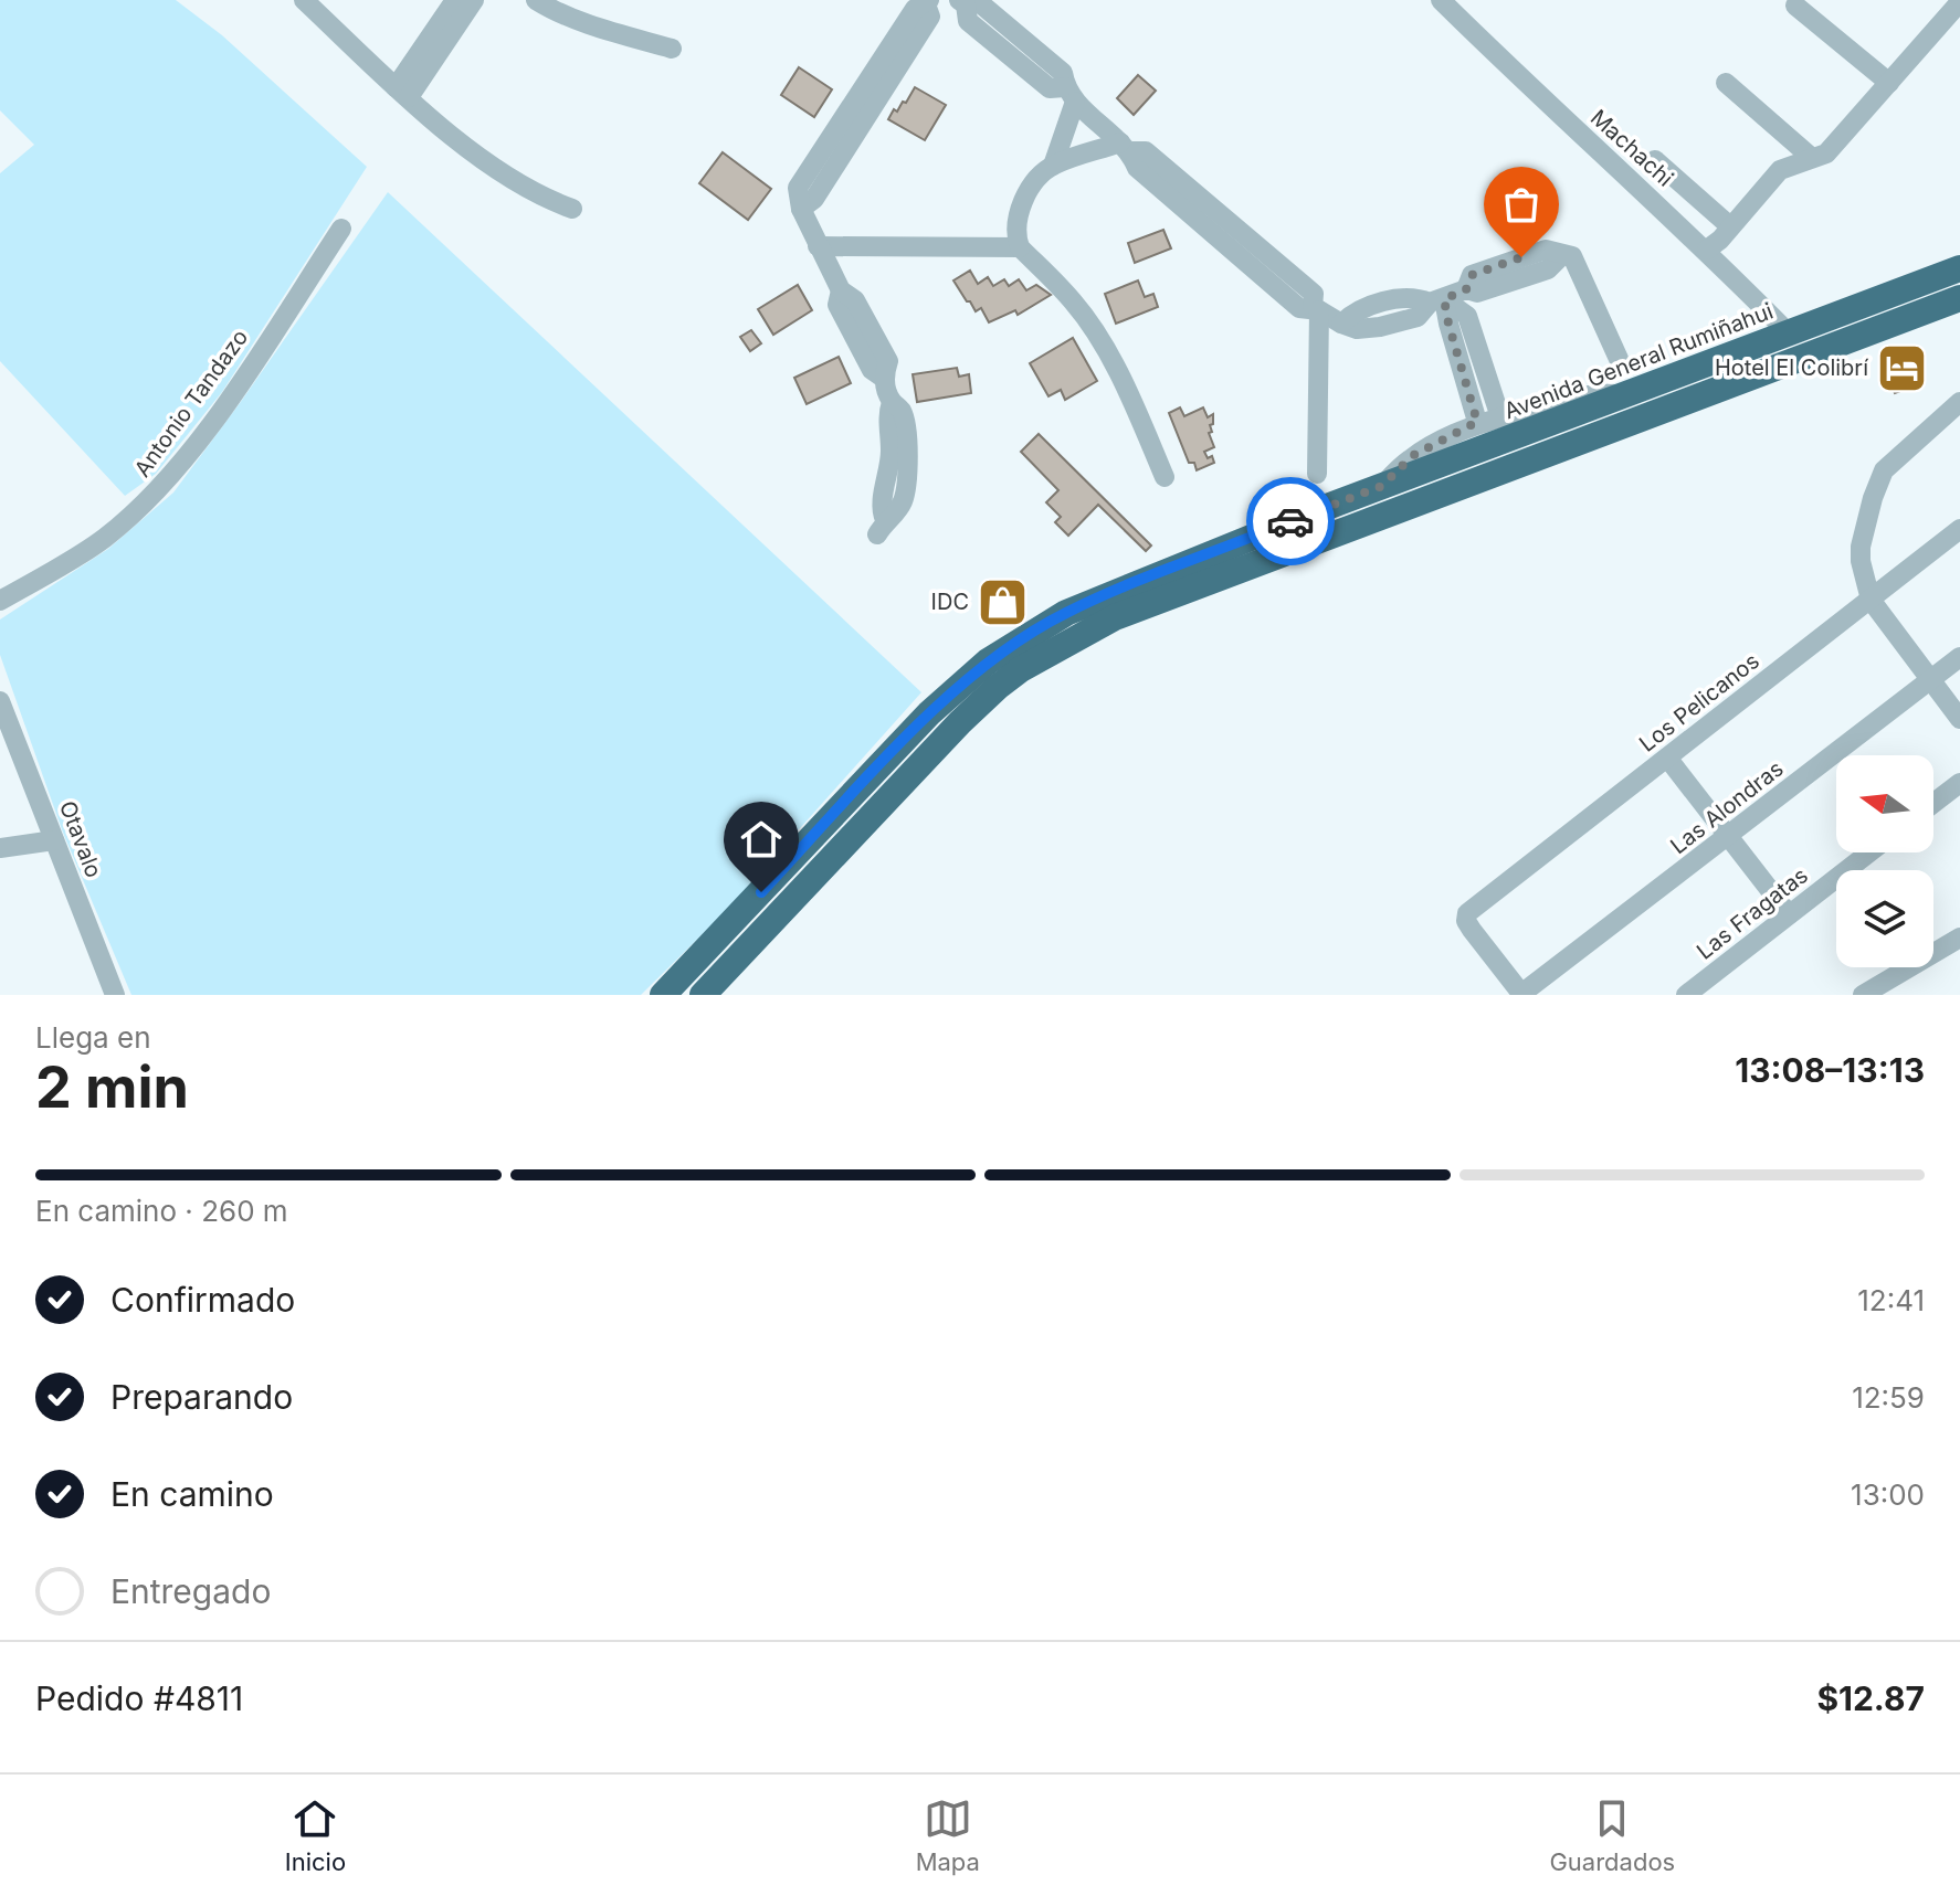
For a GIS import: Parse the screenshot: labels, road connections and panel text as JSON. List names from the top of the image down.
{
  "streets": {
    "highway": ["Avenida General Rumiñahui"],
    "street": [
      "Machachi",
      "Antonio Tandazo",
      "Los Pelicanos",
      "Las Alondras",
      "Otavalo",
      "Las Fragatas"
    ]
  },
  "crossings": [
    ["Machachi", "Avenida General Rumiñahui"],
    ["Los Pelicanos", "Las Alondras"]
  ],
  "places": {
    "hotel": ["Hotel El Colibrí"],
    "shop": ["IDC"]
  },
  "north": "left",
  "page": {
    "heading": ["2 min", "Llega en", "13:08–13:13"],
    "panel": ["Pedido #4811", "$12.87"],
    "bar": "En camino · 260 m",
    "list": [
      ["Confirmado", "12:41"],
      ["Preparando", "12:59"],
      ["En camino", "13:00"],
      "Entregado"
    ],
    "tabs": ["Inicio", "Mapa", "Guardados"]
  }
}
